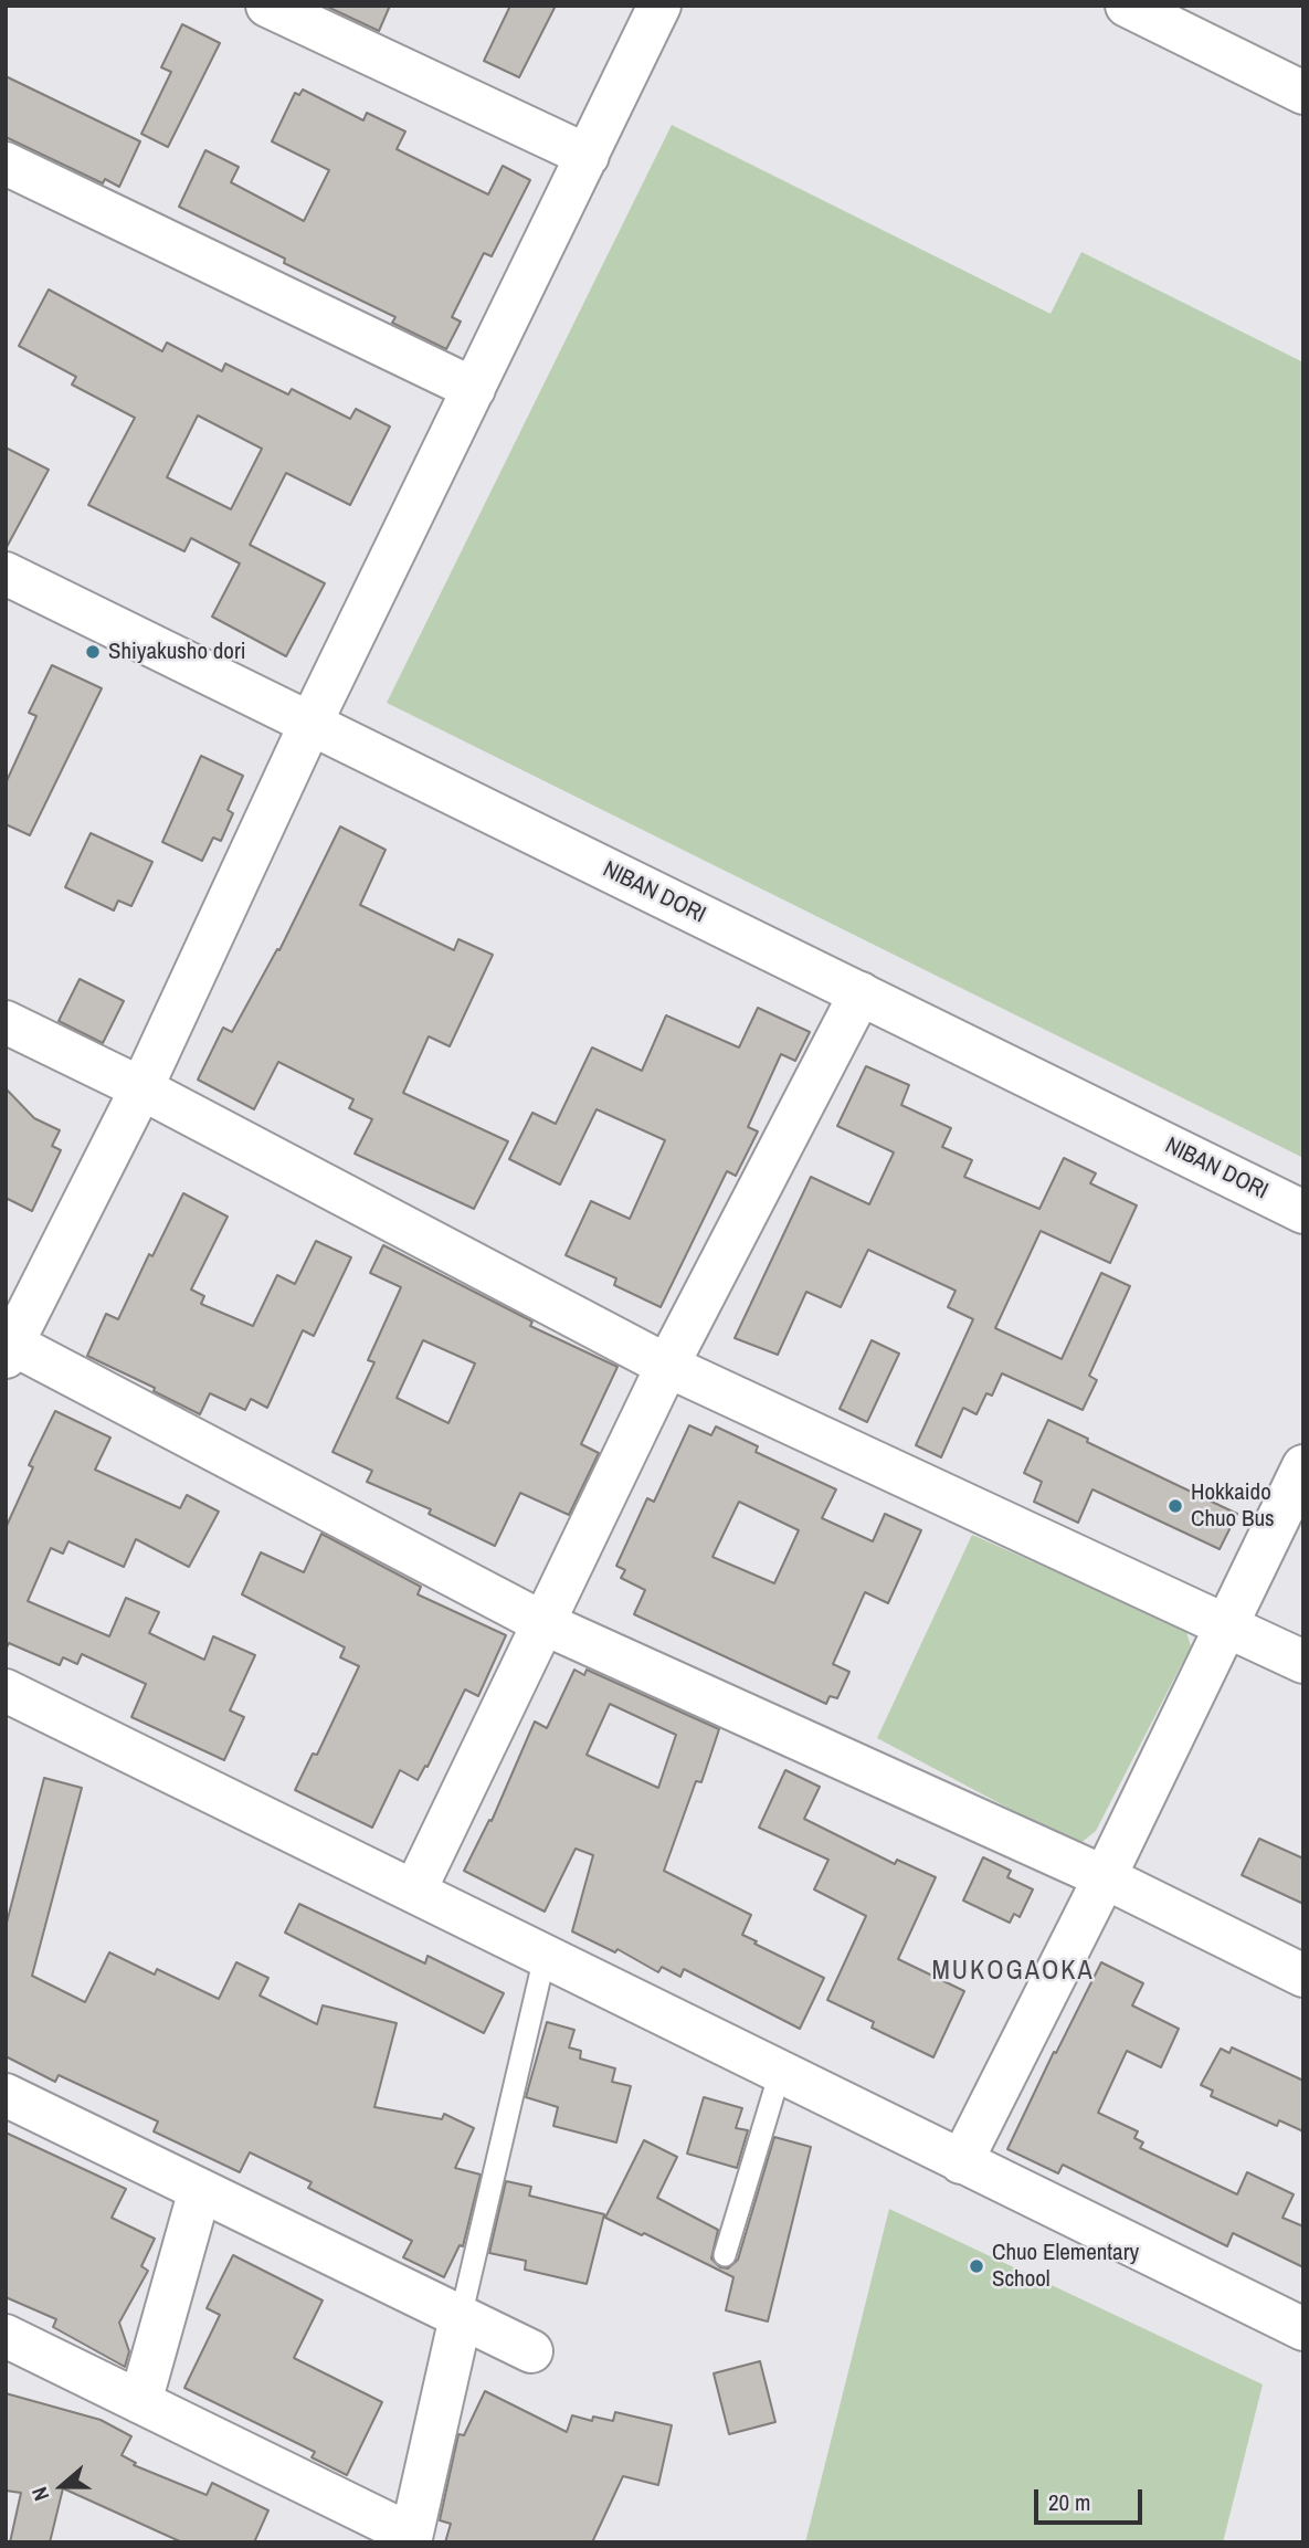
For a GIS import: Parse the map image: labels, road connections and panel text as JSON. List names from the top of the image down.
{
  "streets": {
    "street": ["NIBAN DORI"]
  },
  "districts": ["MUKOGAOKA"],
  "places": ["Shiyakusho dori", "Hokkaido Chuo Bus", "Chuo Elementary School"],
  "scale_bar": "20 m",
  "north": "left"
}
